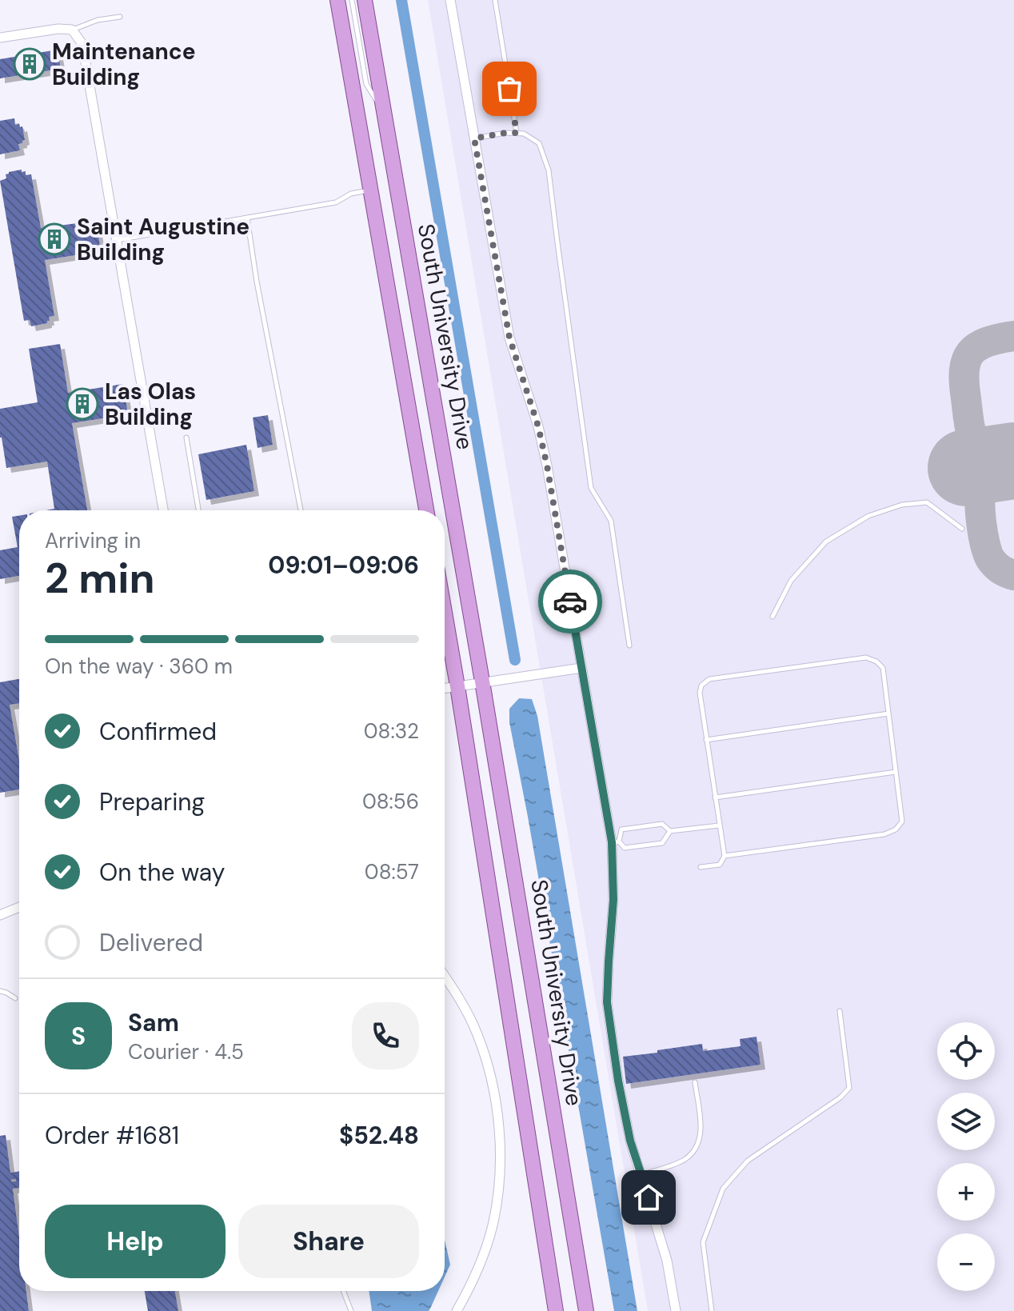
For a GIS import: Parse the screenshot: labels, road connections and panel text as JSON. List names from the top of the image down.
{
  "streets": {
    "main road": ["South University Drive"]
  },
  "places": {
    "building": ["Maintenance Building", "Saint Augustine Building", "Las Olas Building"]
  },
  "page": {
    "heading": ["2 min", "Arriving in", "09:01–09:06"],
    "panel": [
      "Sam",
      "Courier · 4.5",
      "Order #1681",
      "$52.48"
    ],
    "bar": "On the way · 360 m",
    "list": [
      ["Confirmed", "08:32"],
      ["Preparing", "08:56"],
      ["On the way", "08:57"],
      "Delivered"
    ],
    "round": "S",
    "map_buttons": ["+", "−"],
    "buttons": ["Help", "Share"]
  }
}
